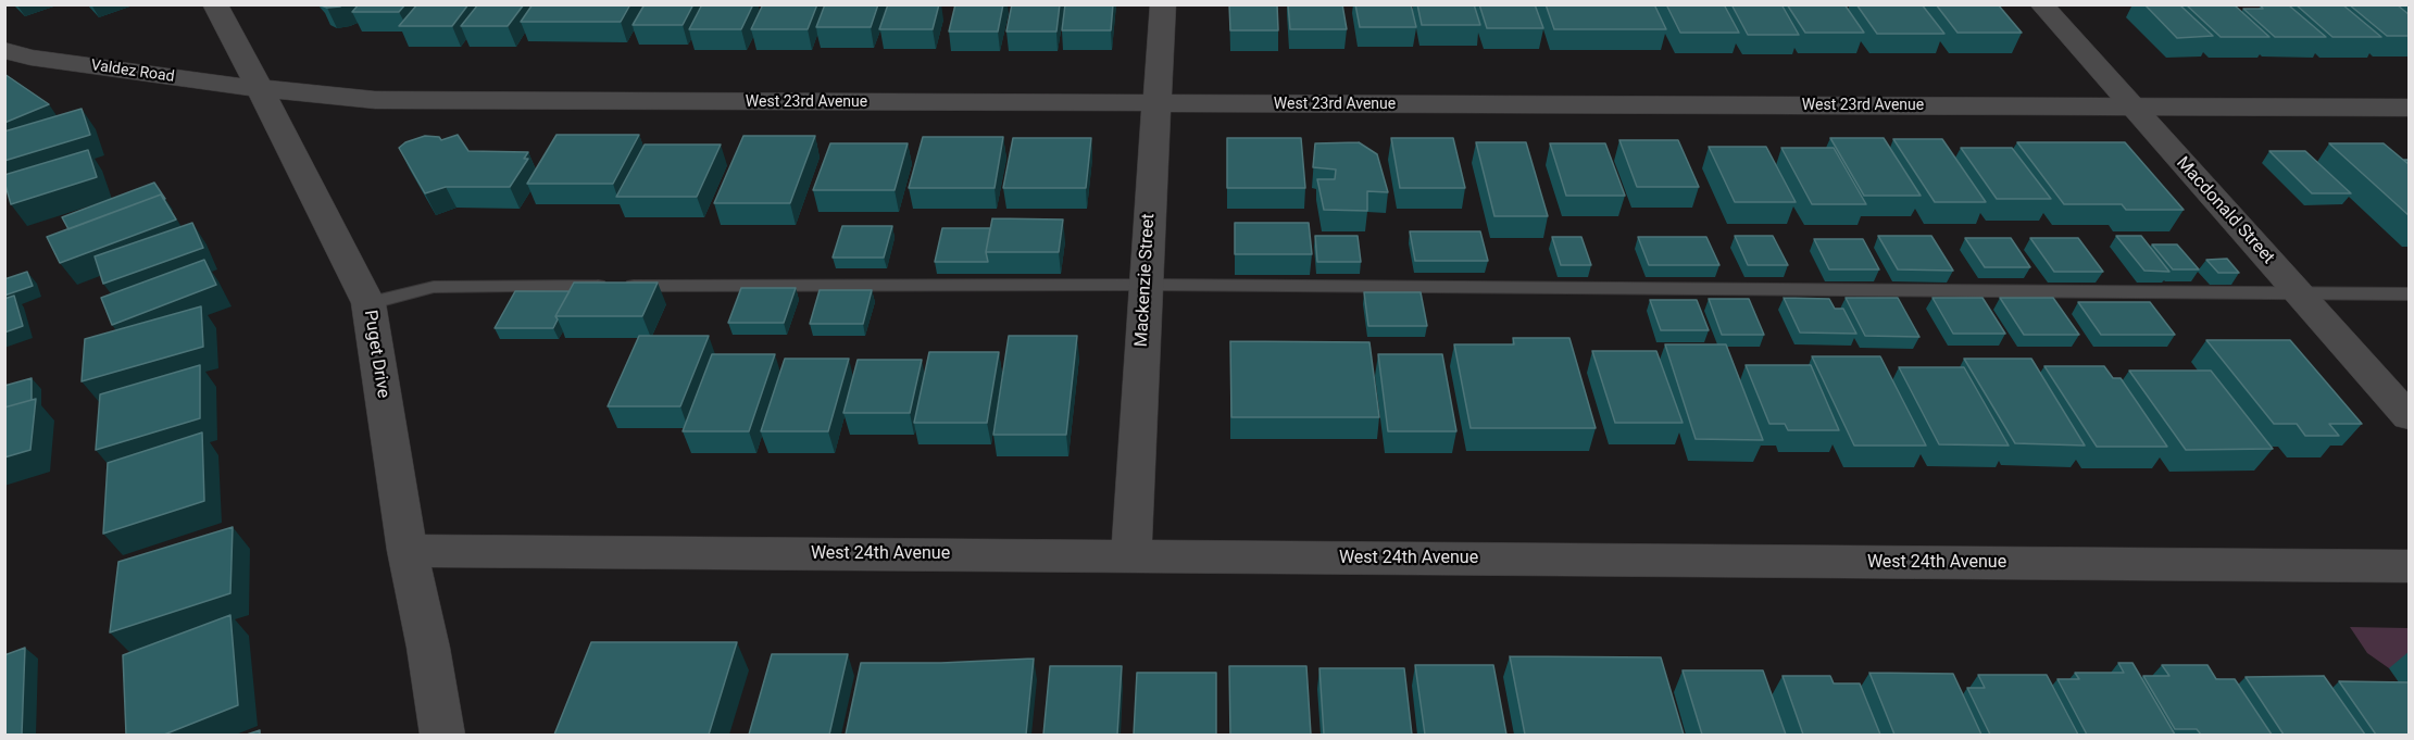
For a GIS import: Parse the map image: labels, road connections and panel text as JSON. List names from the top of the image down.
{
  "streets": {
    "street": [
      "Valdez Road",
      "West 23rd Avenue",
      "Macdonald Street",
      "Mackenzie Street",
      "Puget Drive",
      "West 24th Avenue"
    ]
  },
  "crossings": [
    ["Valdez Road", "West 23rd Avenue"],
    ["Valdez Road", "Puget Drive"],
    ["West 23rd Avenue", "Macdonald Street"],
    ["West 23rd Avenue", "Mackenzie Street"],
    ["West 23rd Avenue", "Puget Drive"],
    ["Mackenzie Street", "West 24th Avenue"],
    ["Puget Drive", "West 24th Avenue"]
  ]
}
